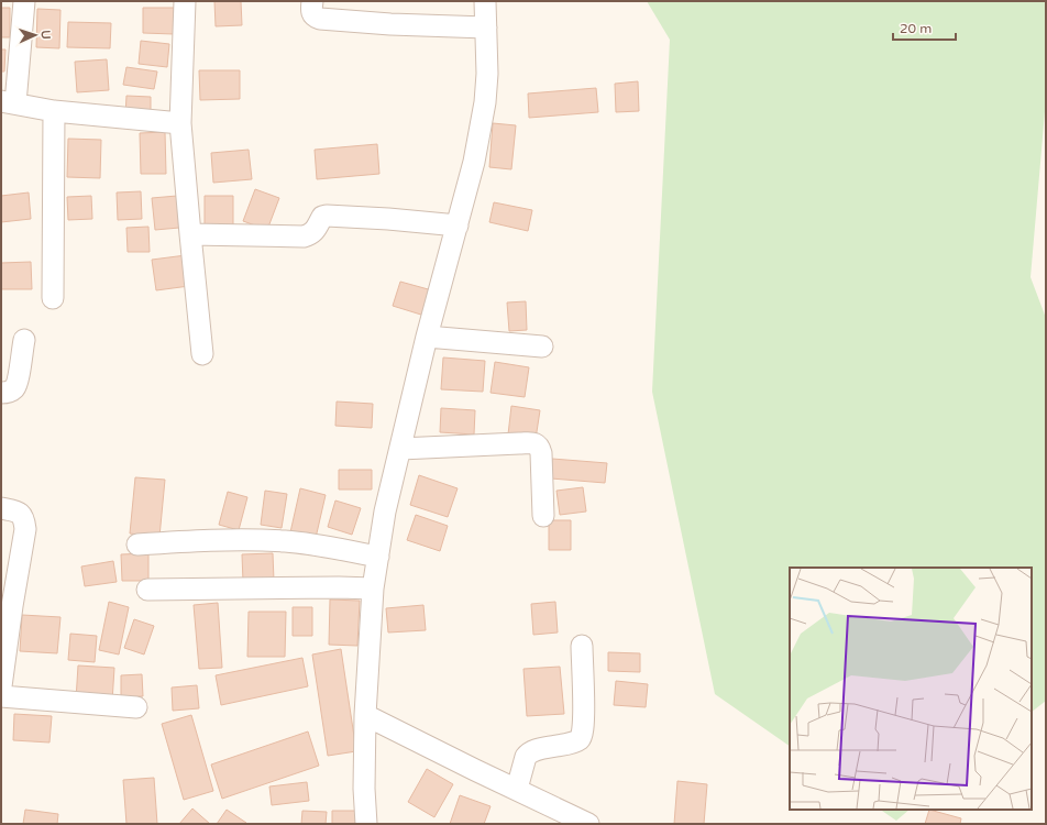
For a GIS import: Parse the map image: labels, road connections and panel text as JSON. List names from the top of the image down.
{
  "scale_bar": "20 m",
  "north": "right"
}
